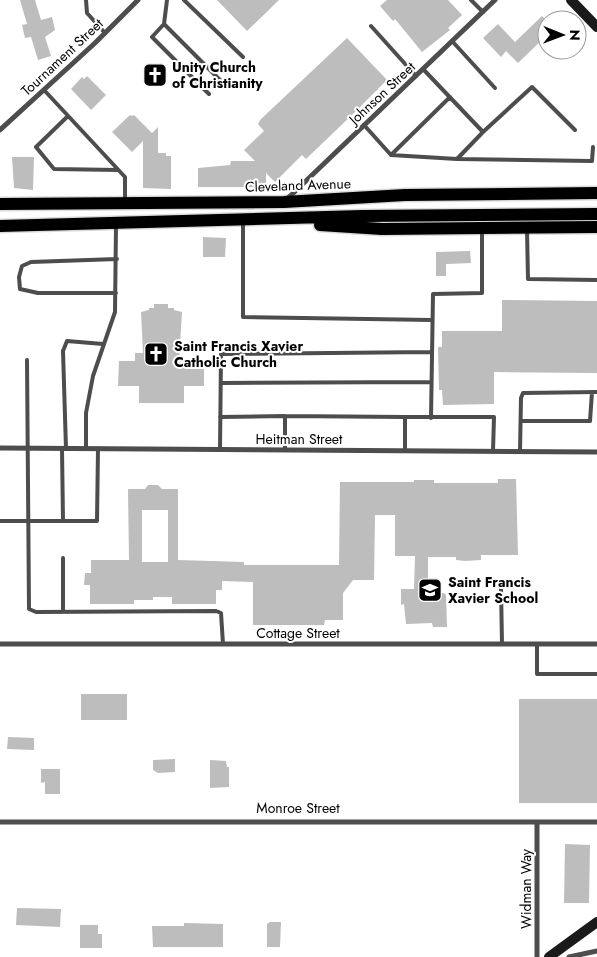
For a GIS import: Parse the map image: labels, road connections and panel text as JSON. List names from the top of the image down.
{
  "streets": {
    "main road": ["Cleveland Avenue"],
    "street": [
      "Tournament Street",
      "Johnson Street",
      "Heitman Street",
      "Cottage Street",
      "Monroe Street",
      "Widman Way"
    ]
  },
  "crossings": [
    ["Johnson Street", "Cleveland Avenue"],
    ["Monroe Street", "Widman Way"]
  ],
  "places": {
    "church": ["Unity Church of Christianity", "Saint Francis Xavier Catholic Church"],
    "school or university": ["Saint Francis Xavier School"]
  },
  "north": "right"
}
